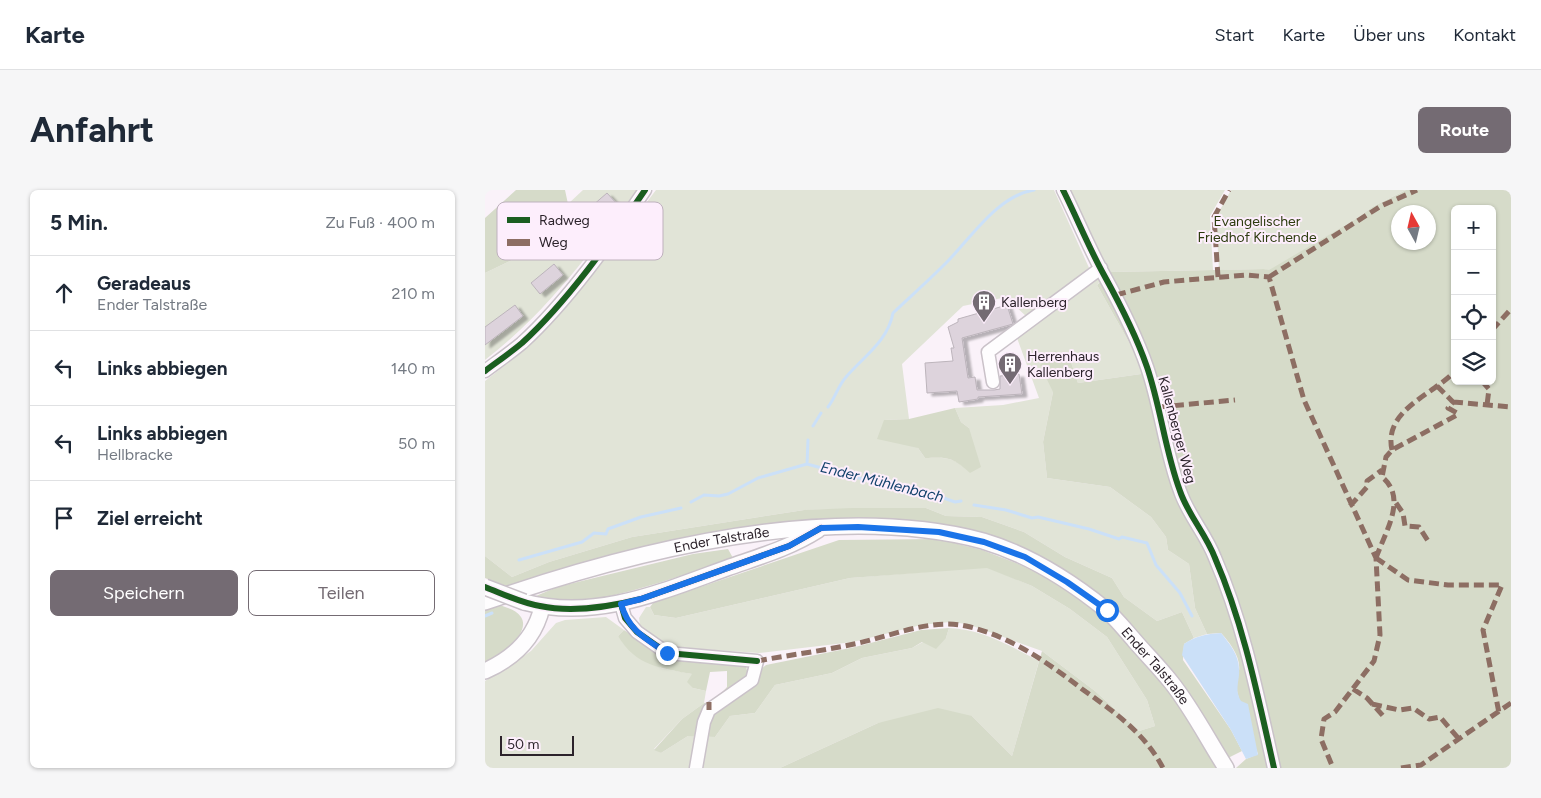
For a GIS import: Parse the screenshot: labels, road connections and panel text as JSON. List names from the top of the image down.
{
  "streets": {
    "main road": ["Ender Talstraße"],
    "street": ["Kallenberger Weg"]
  },
  "water": ["Ender Mühlenbach"],
  "parks": ["Evangelischer Friedhof Kirchende"],
  "places": {
    "building": ["Kallenberg", "Herrenhaus Kallenberg"]
  },
  "legend": ["Radweg", "Weg"],
  "scale_bar": "50 m",
  "north": "top",
  "page": {
    "header": "Karte",
    "nav": [
      "Start",
      "Karte",
      "Über uns",
      "Kontakt"
    ],
    "buttons": [
      "Route",
      ["Speichern", "Teilen"]
    ],
    "title": "Anfahrt",
    "heading": ["5 Min.", "Zu Fuß · 400 m"],
    "map_buttons": ["+", "−"],
    "list": [
      ["Geradeaus", "Ender Talstraße", "210 m"],
      ["Links abbiegen", "140 m"],
      ["Links abbiegen", "Hellbracke", "50 m"],
      "Ziel erreicht"
    ],
    "scale": "50 m"
  }
}
